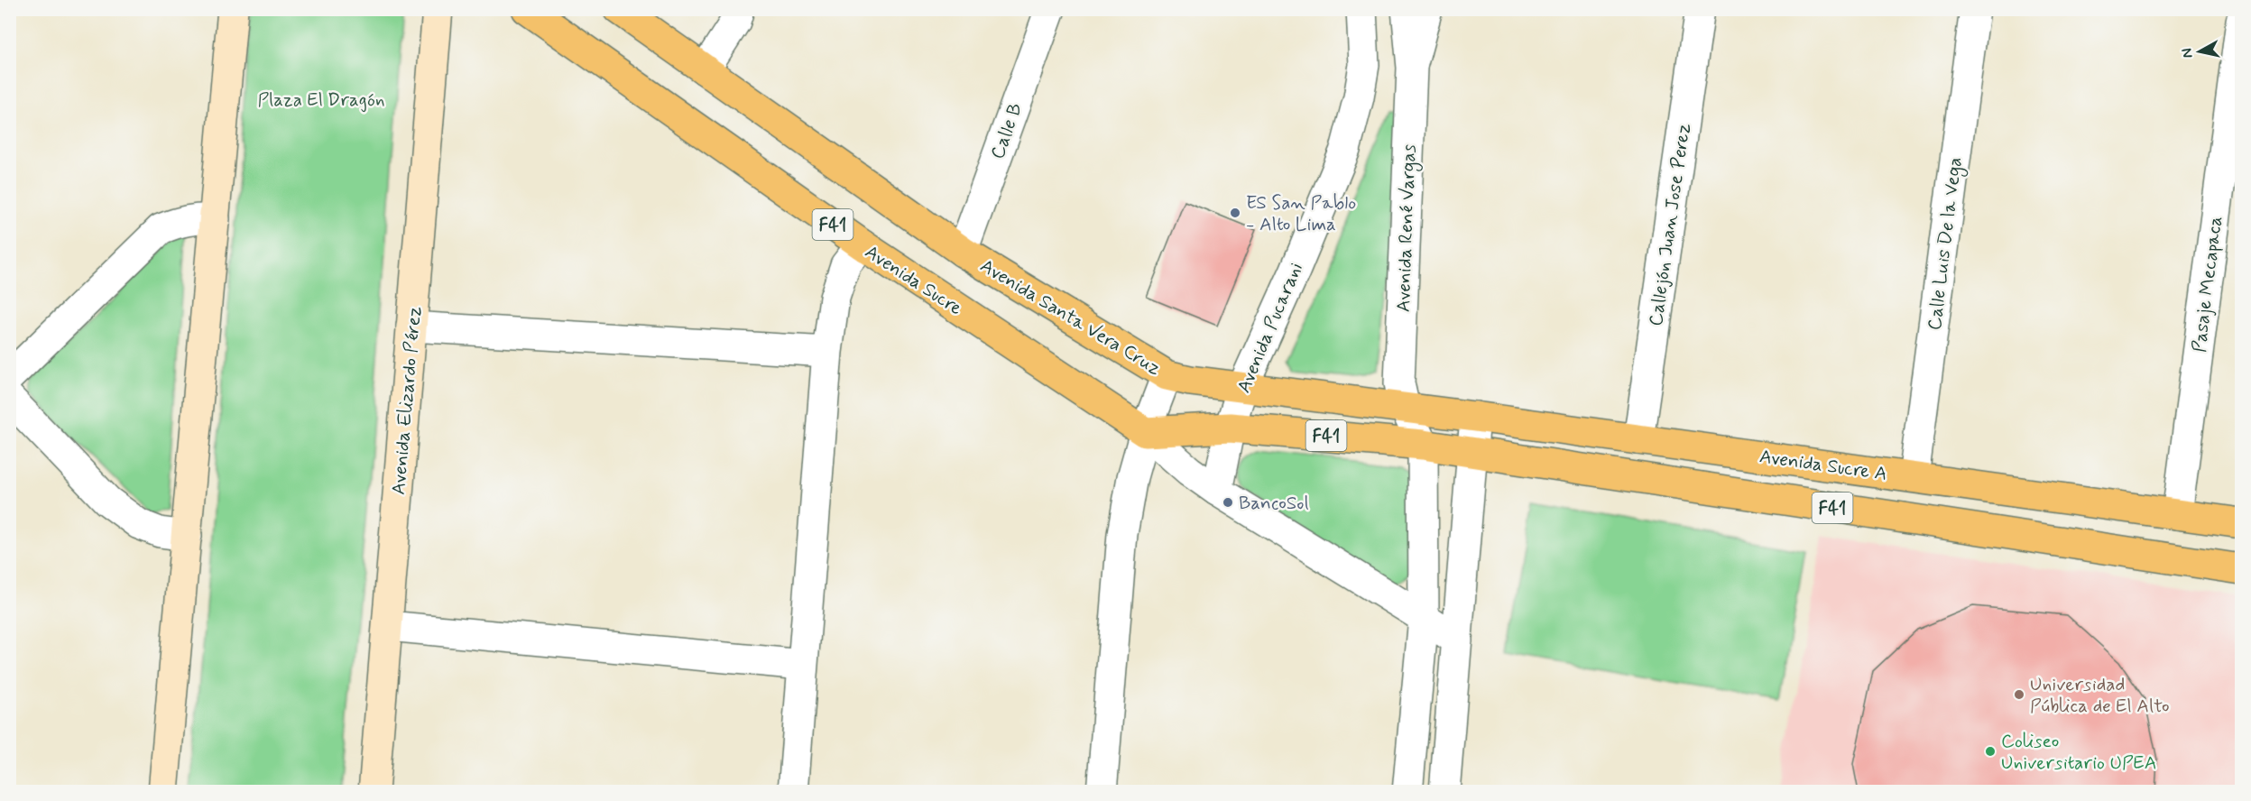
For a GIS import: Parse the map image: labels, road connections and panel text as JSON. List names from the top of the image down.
{
  "streets": {
    "main road": [
      "F41",
      "Avenida Sucre",
      "Avenida Santa Vera Cruz",
      "Avenida Elizardo Pérez",
      "Avenida Sucre A"
    ],
    "street": [
      "Calle B",
      "Callejón Juan Jose Perez",
      "Avenida René Vargas",
      "Calle Luis De la Vega",
      "Pasaje Mecapaca",
      "Avenida Pucarani"
    ]
  },
  "crossings": [
    ["Calle B", "F41"],
    ["Calle B", "Avenida Santa Vera Cruz"],
    ["F41", "Avenida René Vargas"],
    ["F41", "Avenida Sucre"],
    ["F41", "Avenida Santa Vera Cruz"],
    ["F41", "Avenida Pucarani"],
    ["Callejón Juan Jose Perez", "Avenida Sucre A"],
    ["Avenida René Vargas", "Avenida Santa Vera Cruz"],
    ["Avenida René Vargas", "Avenida Sucre A"],
    ["Calle Luis De la Vega", "Avenida Sucre A"],
    ["Pasaje Mecapaca", "Avenida Sucre A"],
    ["Avenida Santa Vera Cruz", "Avenida Pucarani"],
    ["Avenida Santa Vera Cruz", "Avenida Sucre A"]
  ],
  "parks": ["Plaza El Dragón"],
  "places": [
    "ES San Pablo - Alto Lima",
    "BancoSol",
    "Universidad Pública de El Alto",
    "Coliseo Universitario UPEA"
  ],
  "north": "left"
}
